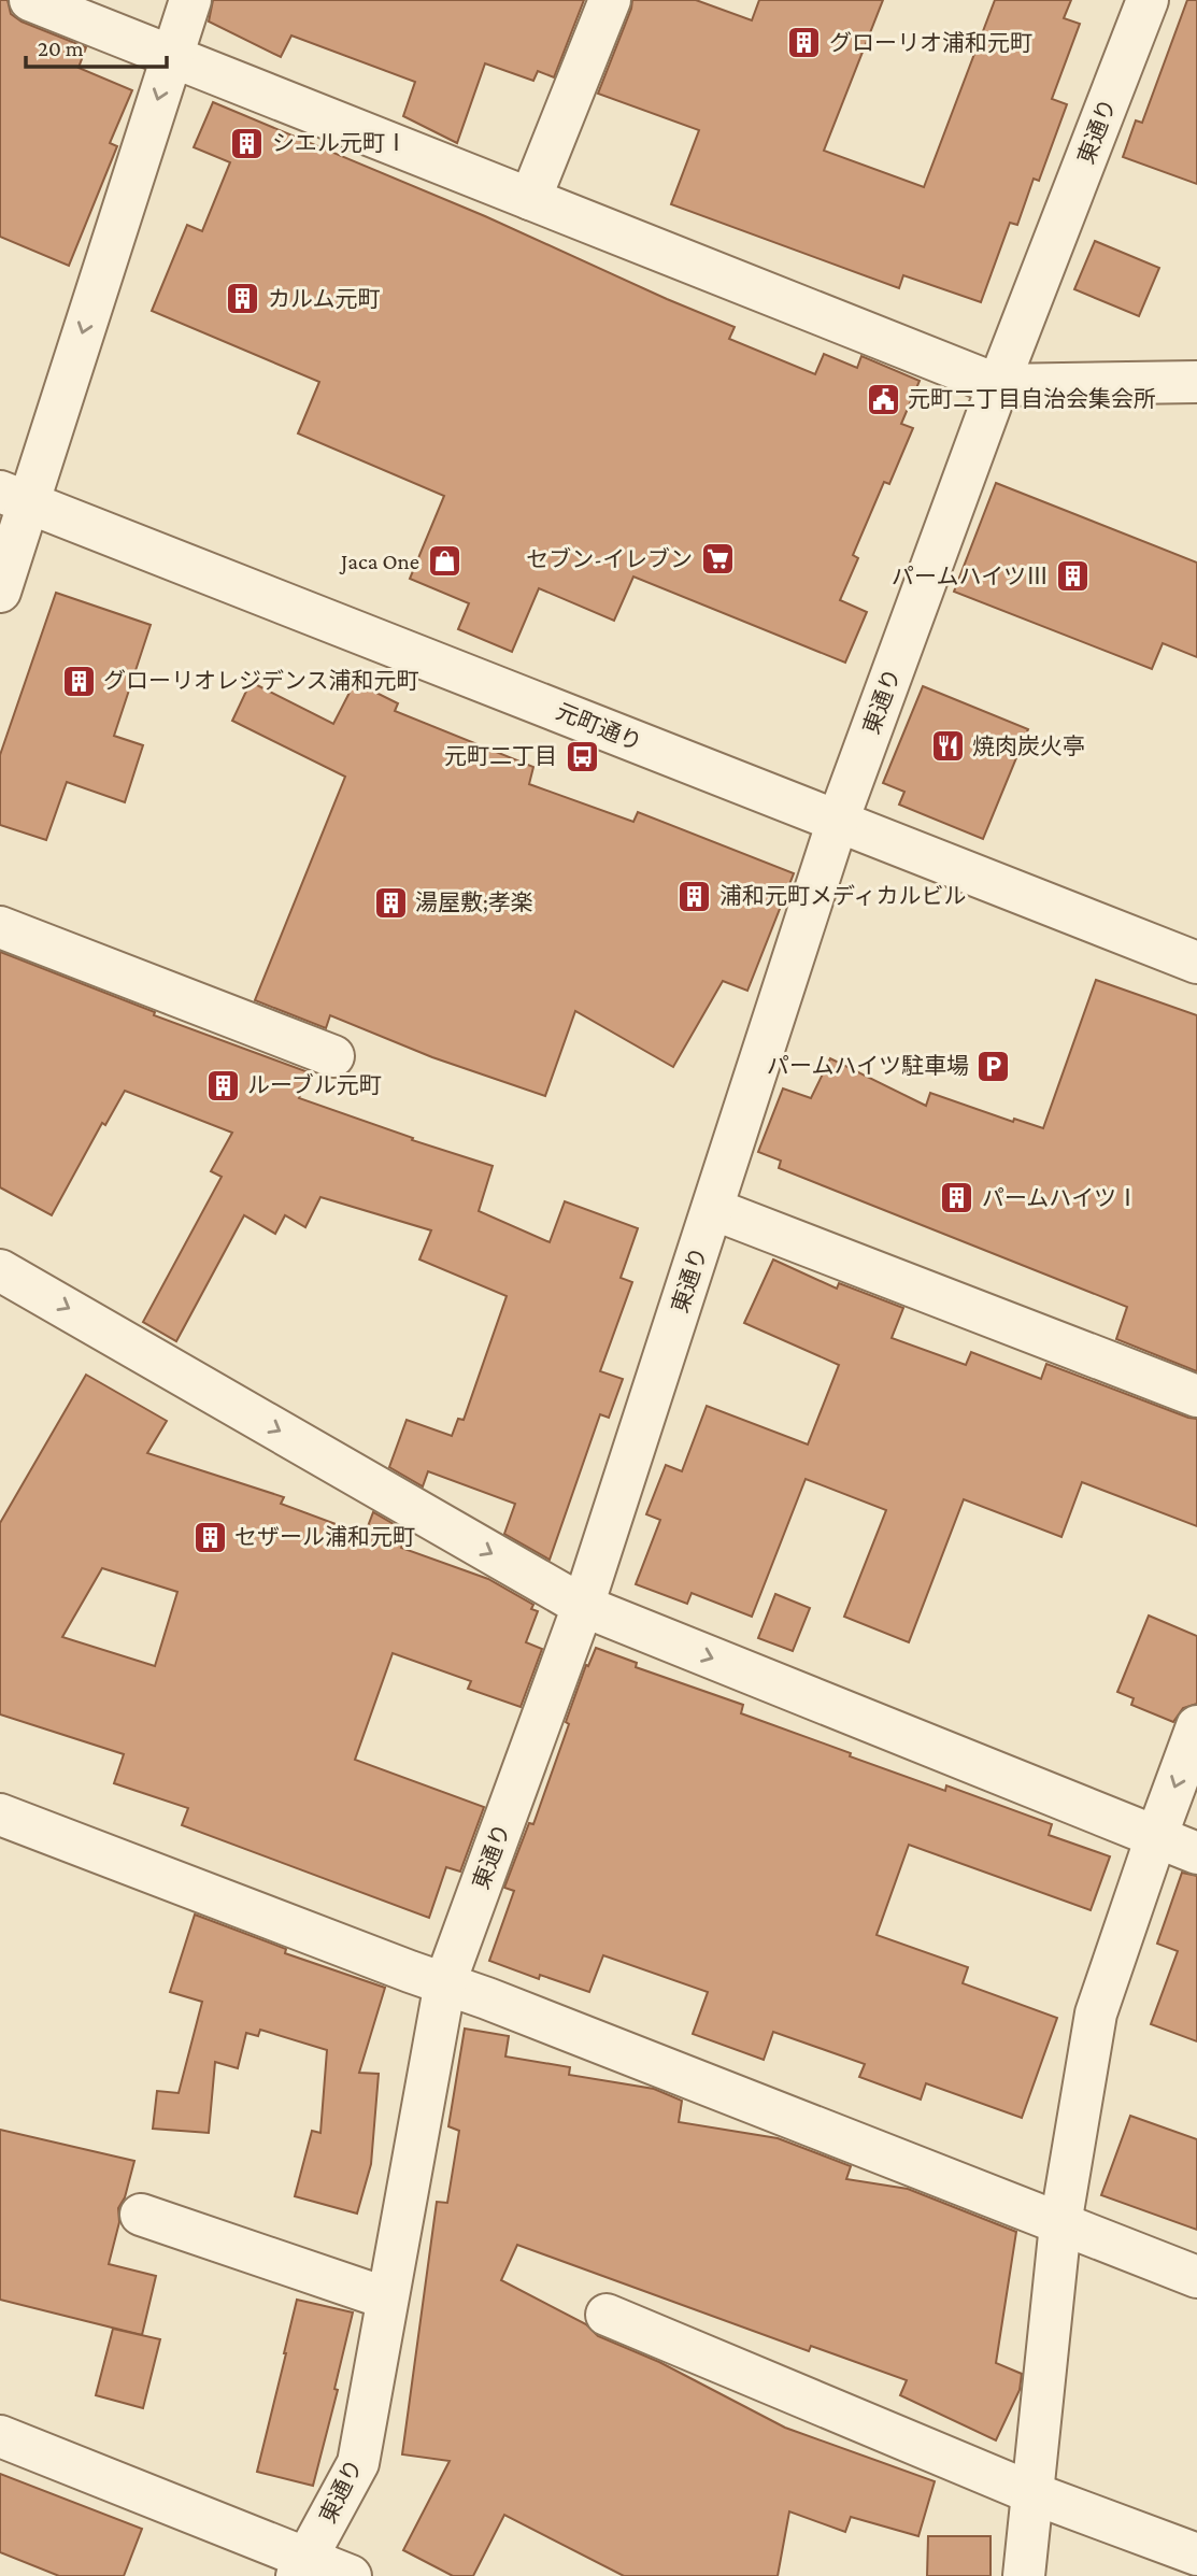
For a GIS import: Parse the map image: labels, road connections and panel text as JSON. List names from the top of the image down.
{
  "streets": {
    "street": ["東通り", "元町通り"]
  },
  "crossings": [
    ["東通り", "元町通り"]
  ],
  "places": {
    "building": [
      "グローリオ浦和元町",
      "シエル元町Ⅰ",
      "カルム元町",
      "パームハイツⅢ",
      "グローリオレジデンス浦和元町",
      "浦和元町メディカルビル",
      "湯屋敷;孝楽",
      "ルーブル元町",
      "パームハイツⅠ",
      "セザール浦和元町"
    ],
    "public building": ["元町二丁目自治会集会所"],
    "supermarket": ["セブン-イレブン"],
    "shop": ["Jaca One"],
    "restaurant": ["焼肉炭火亭"],
    "bus stop": ["元町二丁目"],
    "parking": ["パームハイツ駐車場"]
  },
  "scale_bar": "20 m"
}
